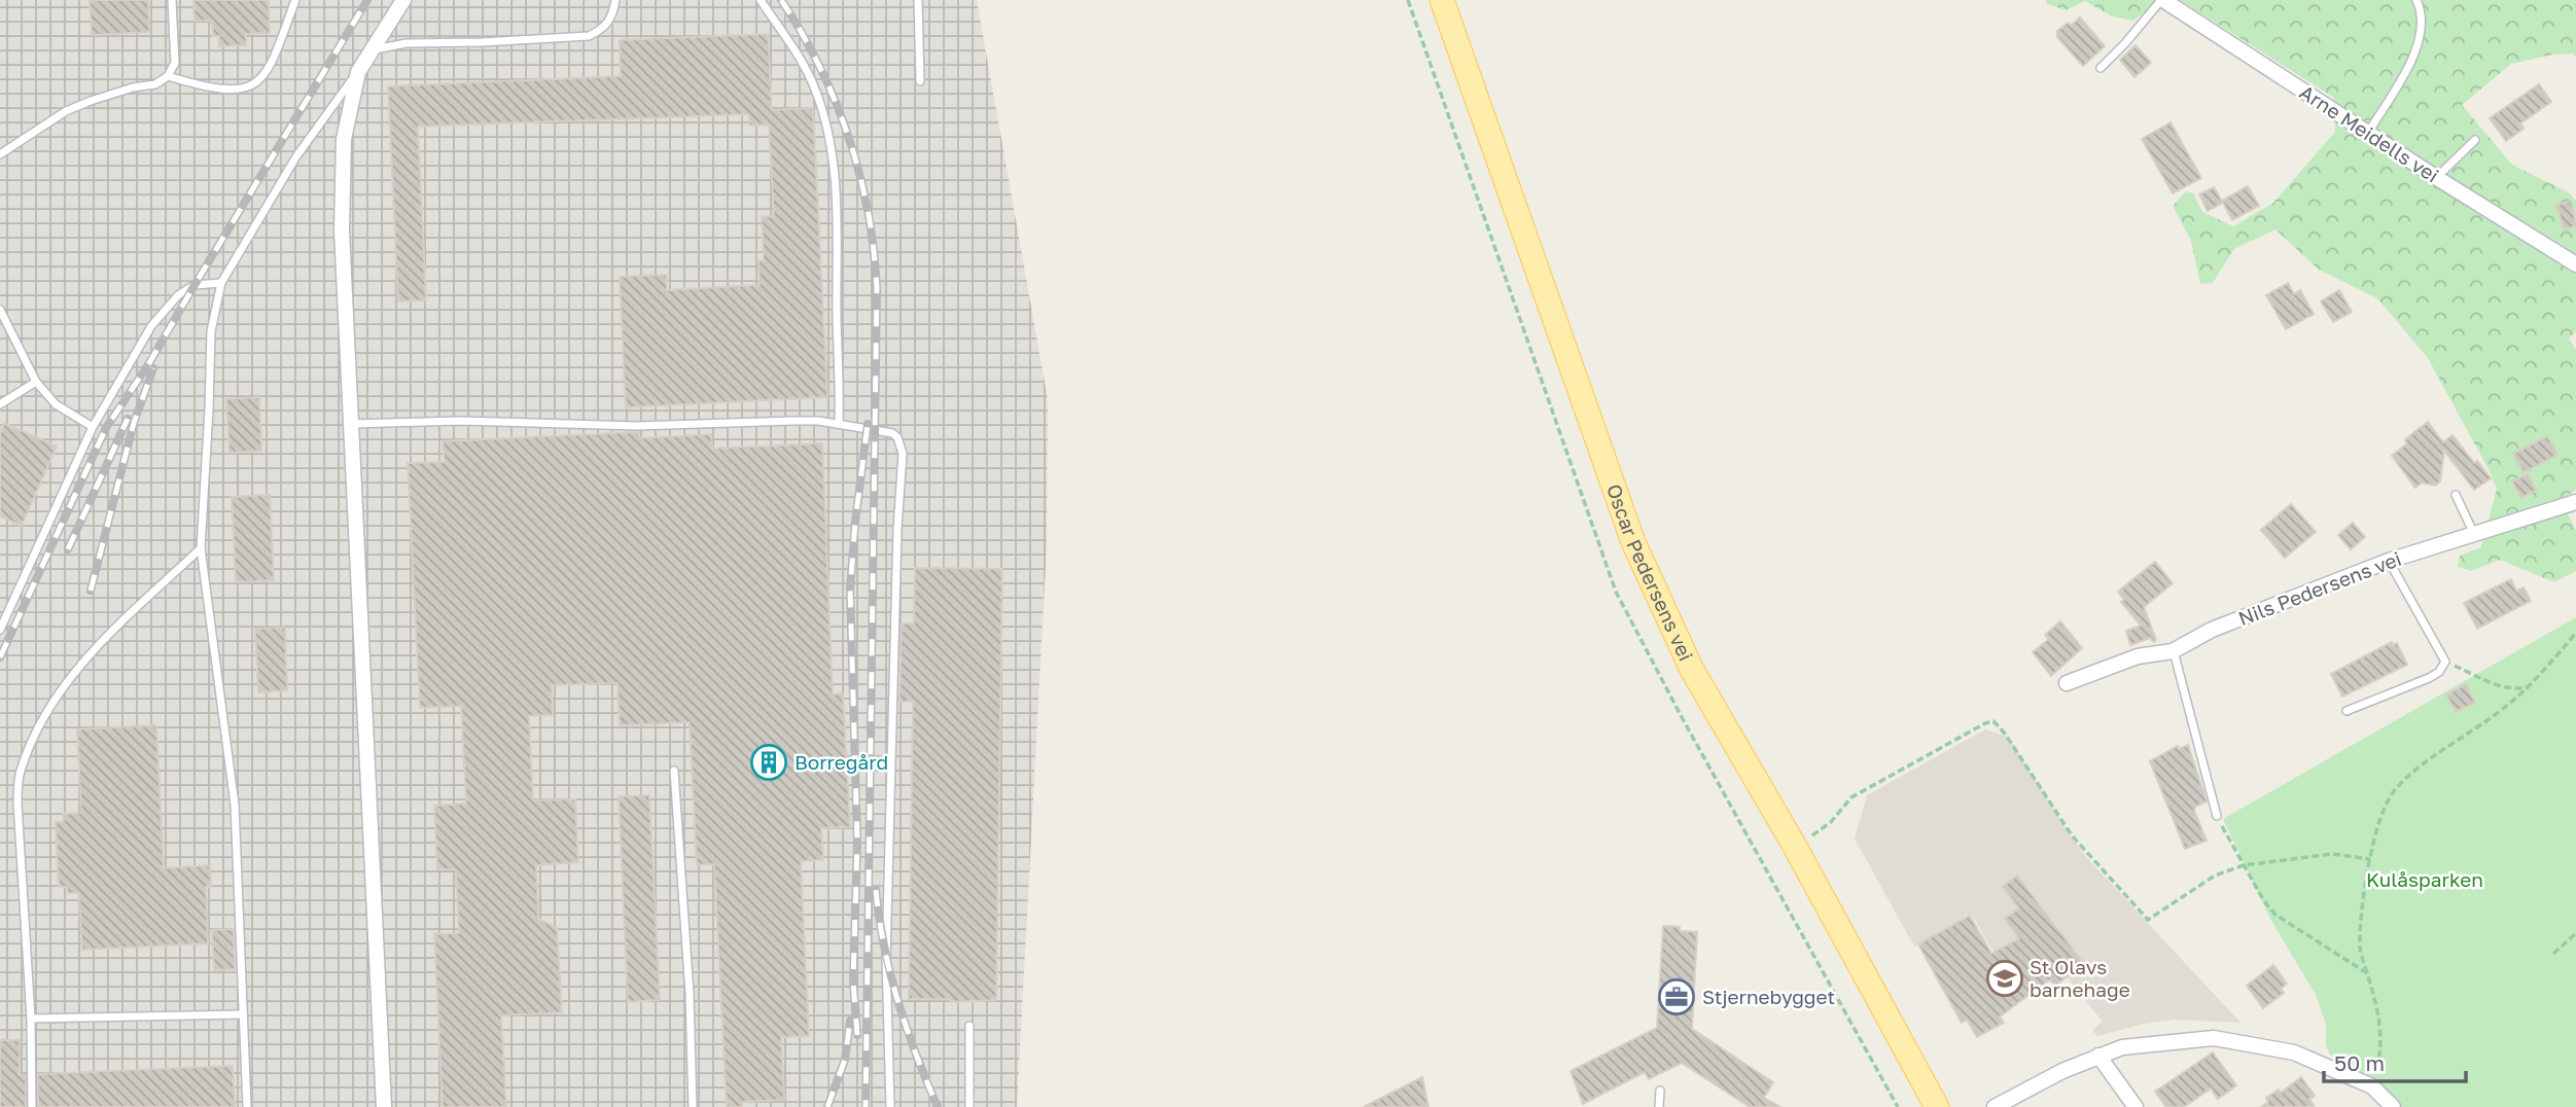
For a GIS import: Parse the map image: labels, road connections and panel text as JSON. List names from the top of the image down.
{
  "streets": {
    "main road": ["Oscar Pedersens vei"],
    "street": ["Arne Meidells vei", "Nils Pedersens vei"]
  },
  "parks": ["Kulåsparken"],
  "places": {
    "building": ["Borregård"],
    "school or university": ["St Olavs barnehage"],
    "office": ["Stjernebygget"]
  },
  "scale_bar": "50 m"
}
